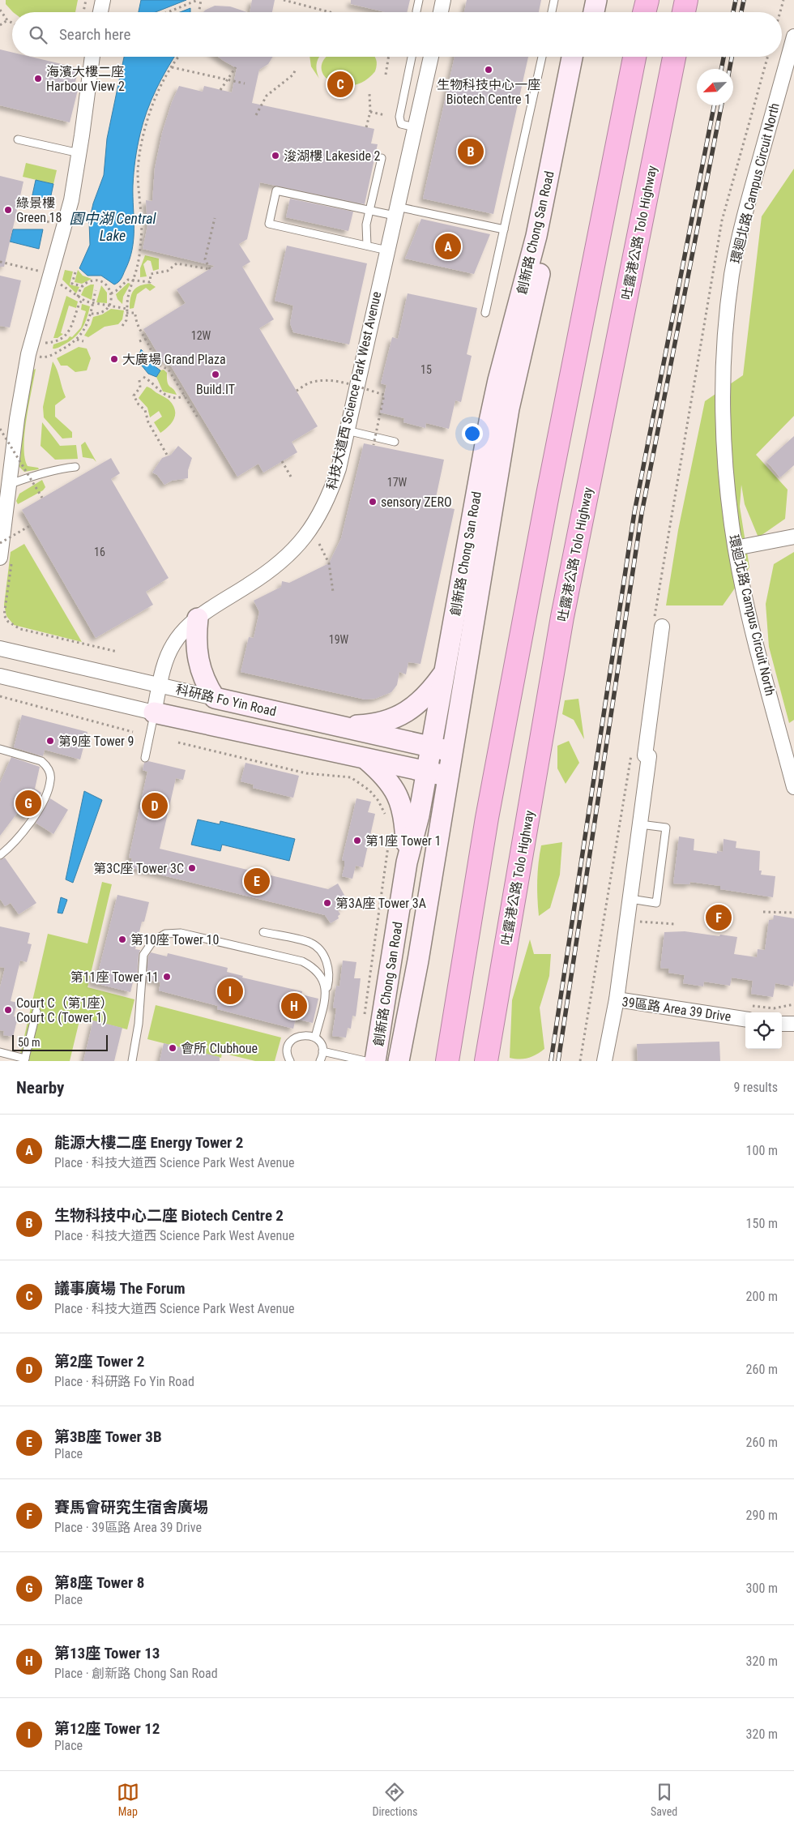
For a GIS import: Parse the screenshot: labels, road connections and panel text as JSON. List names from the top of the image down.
{
  "streets": {
    "highway": ["吐露港公路 Tolo Highway"],
    "main road": ["創新路 Chong San Road", "科研路 Fo Yin Road"],
    "street": ["環迴北路 Campus Circuit North", "科技大道西 Science Park West Avenue", "39區路 Area 39 Drive"]
  },
  "crossings": [
    ["創新路 Chong San Road", "科研路 Fo Yin Road"],
    ["科技大道西 Science Park West Avenue", "科研路 Fo Yin Road"]
  ],
  "water": ["園中湖 Central Lake"],
  "places": [
    "生物科技中心一座 Biotech Centre 1",
    "海濱大樓二座 Harbour View 2",
    "浚湖樓 Lakeside 2",
    "綠景樓 Green 18",
    "大廣場 Grand Plaza",
    "Build.IT",
    "sensory ZERO",
    "第9座 Tower 9",
    "第1座 Tower 1",
    "第3C座 Tower 3C",
    "第3A座 Tower 3A",
    "第10座 Tower 10",
    "第11座 Tower 11",
    "Court C（第1座） Court C (Tower 1)",
    "會所 Clubhoue"
  ],
  "house_numbers": [
    "12W",
    "15",
    "17W",
    "16",
    "19W"
  ],
  "scale_bar": "50 m",
  "north": "bottom left",
  "page": {
    "search": "Search here",
    "pins": [
      "C",
      "B",
      "A",
      "G",
      "D",
      "E",
      "F",
      "I",
      "H"
    ],
    "scale": "50 m",
    "heading": ["Nearby", "9 results"],
    "list": [
      {
        "mark": "A",
        "name": "能源大樓二座 Energy Tower 2",
        "note": "Place · 科技大道西 Science Park West Avenue",
        "value": "100 m"
      },
      {
        "mark": "B",
        "name": "生物科技中心二座 Biotech Centre 2",
        "note": "Place · 科技大道西 Science Park West Avenue",
        "value": "150 m"
      },
      {
        "mark": "C",
        "name": "議事廣場 The Forum",
        "note": "Place · 科技大道西 Science Park West Avenue",
        "value": "200 m"
      },
      {
        "mark": "D",
        "name": "第2座 Tower 2",
        "note": "Place · 科研路 Fo Yin Road",
        "value": "260 m"
      },
      {
        "mark": "E",
        "name": "第3B座 Tower 3B",
        "note": "Place",
        "value": "260 m"
      },
      {
        "mark": "F",
        "name": "賽馬會研究生宿舍廣埸",
        "note": "Place · 39區路 Area 39 Drive",
        "value": "290 m"
      },
      {
        "mark": "G",
        "name": "第8座 Tower 8",
        "note": "Place",
        "value": "300 m"
      },
      {
        "mark": "H",
        "name": "第13座 Tower 13",
        "note": "Place · 創新路 Chong San Road",
        "value": "320 m"
      },
      {
        "mark": "I",
        "name": "第12座 Tower 12",
        "note": "Place",
        "value": "320 m"
      }
    ],
    "nav": ["Map", "Directions", "Saved"]
  }
}
